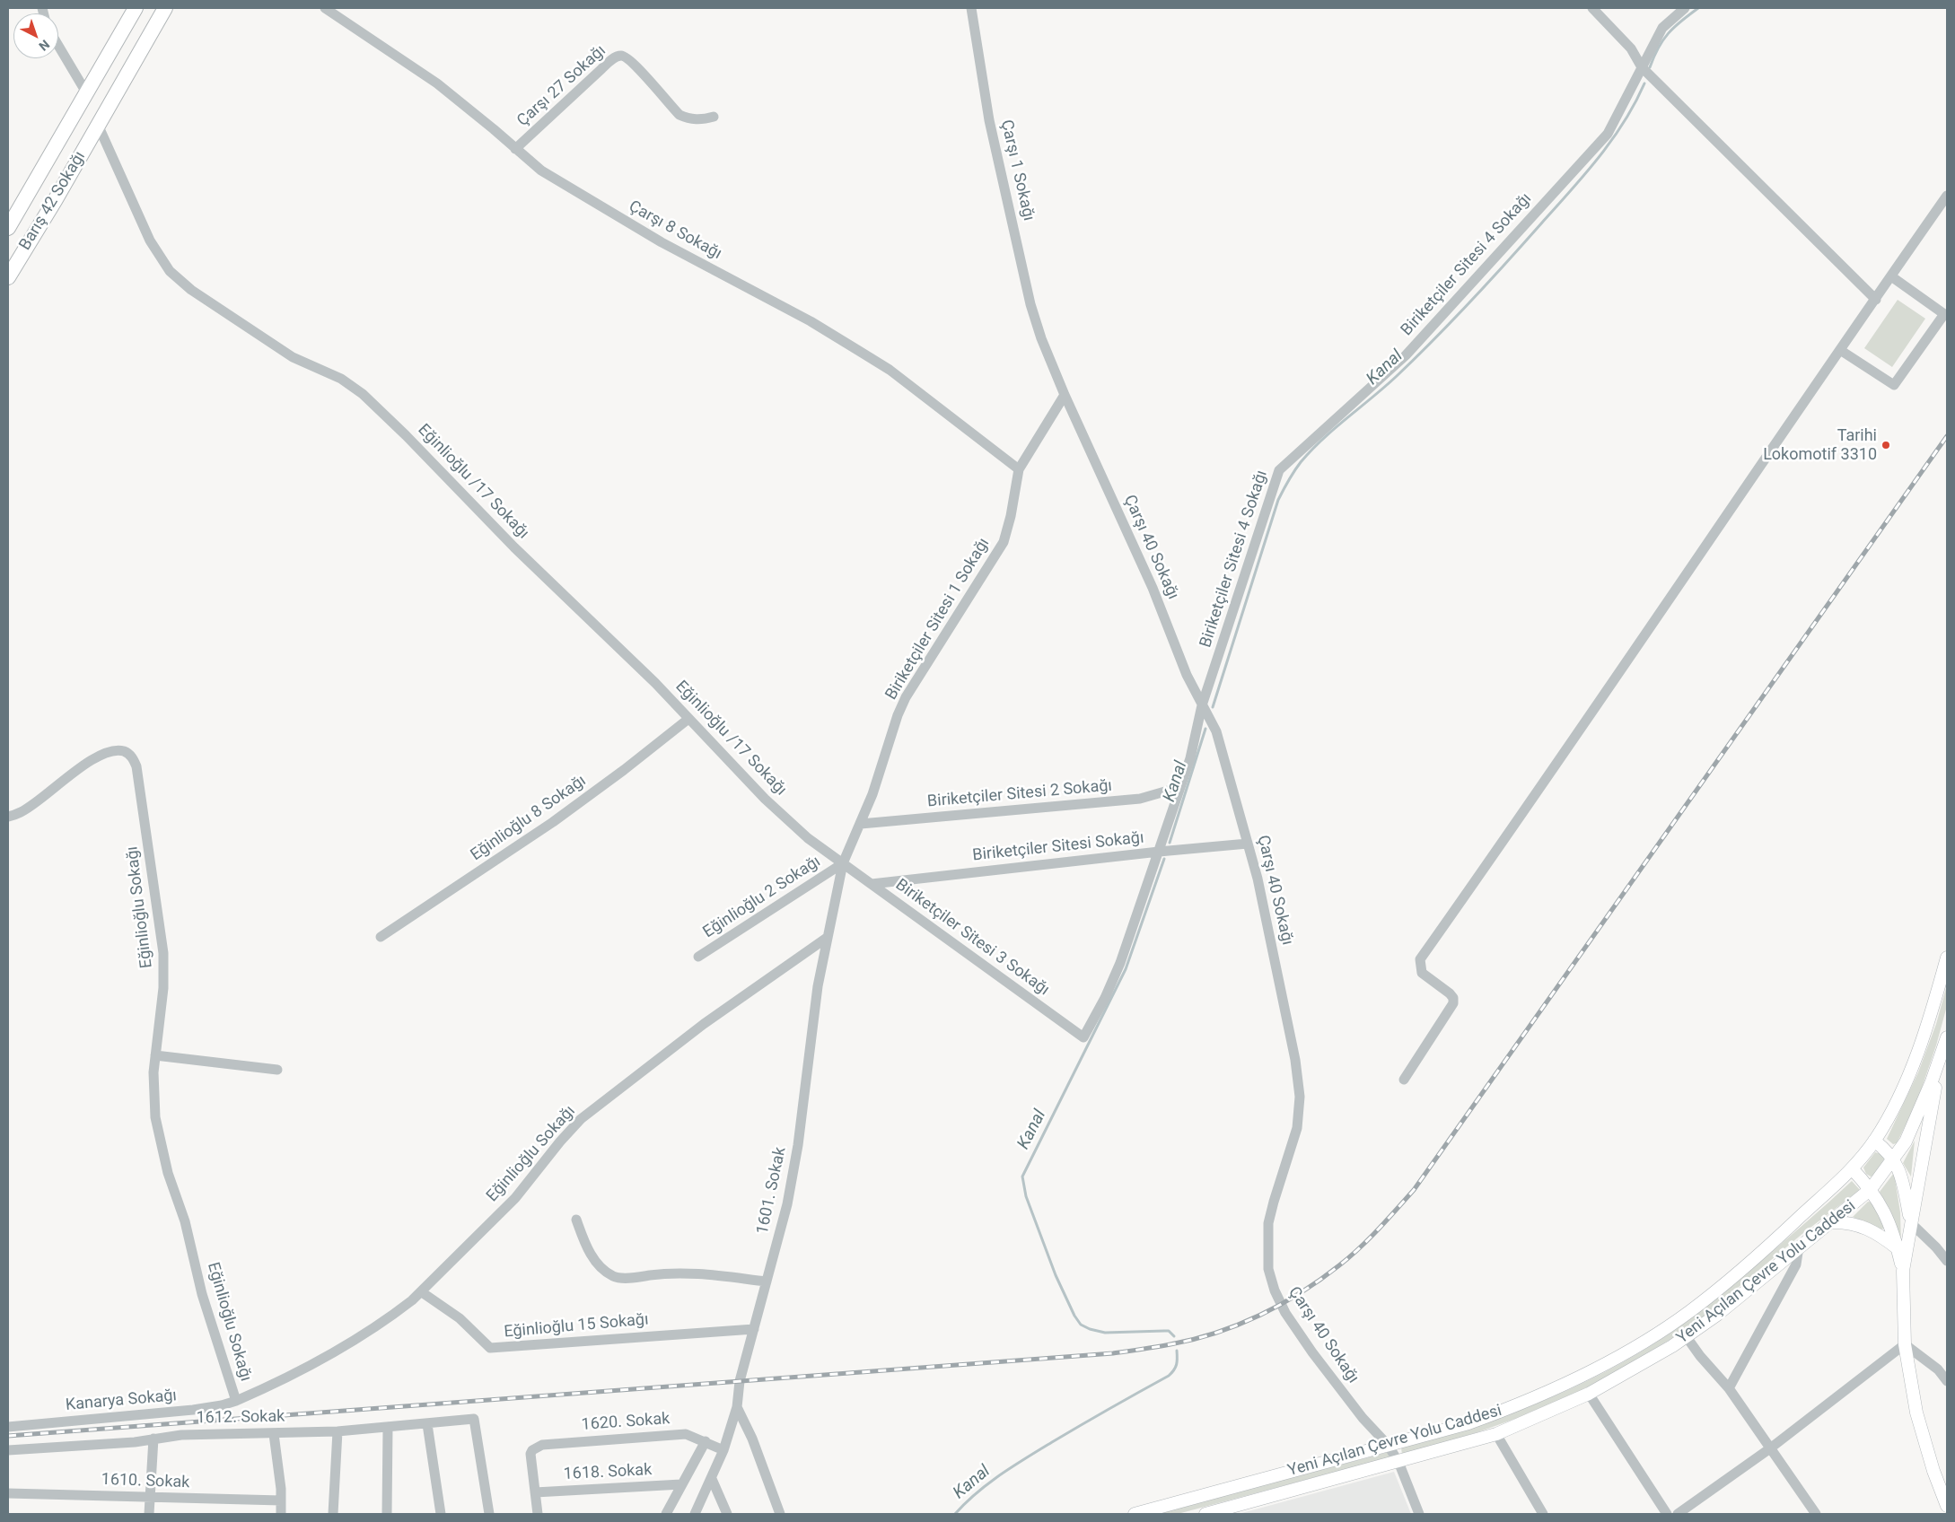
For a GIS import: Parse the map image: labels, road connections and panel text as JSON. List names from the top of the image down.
{
  "streets": {
    "highway": ["Barış 42 Sokağı"],
    "main road": ["Yeni Açılan Çevre Yolu Caddesi"],
    "street": [
      "Çarşı 27 Sokağı",
      "Çarşı 1 Sokağı",
      "Çarşı 8 Sokağı",
      "Biriketçiler Sitesi 4 Sokağı",
      "Eğinlioğlu /17 Sokağı",
      "Çarşı 40 Sokağı",
      "Biriketçiler Sitesi 1 Sokağı",
      "Biriketçiler Sitesi 2 Sokağı",
      "Eğinlioğlu 8 Sokağı",
      "Biriketçiler Sitesi Sokağı",
      "Eğinlioğlu 2 Sokağı",
      "Eğinlioğlu Sokağı",
      "Biriketçiler Sitesi 3 Sokağı",
      "1601. Sokak",
      "Eğinlioğlu 15 Sokağı",
      "Kanarya Sokağı",
      "1612. Sokak",
      "1620. Sokak",
      "1618. Sokak",
      "1610. Sokak"
    ]
  },
  "crossings": [
    ["Çarşı 27 Sokağı", "Çarşı 8 Sokağı"],
    ["Çarşı 1 Sokağı", "Çarşı 40 Sokağı"],
    ["Barış 42 Sokağı", "Eğinlioğlu /17 Sokağı"],
    ["Çarşı 8 Sokağı", "Biriketçiler Sitesi 1 Sokağı"],
    ["Biriketçiler Sitesi 4 Sokağı", "Çarşı 40 Sokağı"],
    ["Biriketçiler Sitesi 4 Sokağı", "Biriketçiler Sitesi 2 Sokağı"],
    ["Biriketçiler Sitesi 4 Sokağı", "Biriketçiler Sitesi Sokağı"],
    ["Biriketçiler Sitesi 4 Sokağı", "Biriketçiler Sitesi 3 Sokağı"],
    ["Eğinlioğlu /17 Sokağı", "Biriketçiler Sitesi 1 Sokağı"],
    ["Eğinlioğlu /17 Sokağı", "Eğinlioğlu 8 Sokağı"],
    ["Eğinlioğlu /17 Sokağı", "Eğinlioğlu 2 Sokağı"],
    ["Eğinlioğlu /17 Sokağı", "Biriketçiler Sitesi 3 Sokağı"],
    ["Eğinlioğlu /17 Sokağı", "1601. Sokak"],
    ["Çarşı 40 Sokağı", "Biriketçiler Sitesi 1 Sokağı"],
    ["Çarşı 40 Sokağı", "Biriketçiler Sitesi Sokağı"],
    ["Çarşı 40 Sokağı", "Yeni Açılan Çevre Yolu Caddesi"],
    ["Biriketçiler Sitesi 1 Sokağı", "Biriketçiler Sitesi 2 Sokağı"],
    ["Biriketçiler Sitesi 1 Sokağı", "Eğinlioğlu 2 Sokağı"],
    ["Biriketçiler Sitesi 1 Sokağı", "Biriketçiler Sitesi 3 Sokağı"],
    ["Biriketçiler Sitesi 1 Sokağı", "1601. Sokak"],
    ["Biriketçiler Sitesi Sokağı", "Biriketçiler Sitesi 3 Sokağı"],
    ["Eğinlioğlu 2 Sokağı", "Biriketçiler Sitesi 3 Sokağı"],
    ["Eğinlioğlu 2 Sokağı", "1601. Sokak"],
    ["Eğinlioğlu Sokağı", "1601. Sokak"],
    ["Eğinlioğlu Sokağı", "Eğinlioğlu 15 Sokağı"],
    ["Eğinlioğlu Sokağı", "Kanarya Sokağı"],
    ["Biriketçiler Sitesi 3 Sokağı", "1601. Sokak"],
    ["1601. Sokak", "Eğinlioğlu 15 Sokağı"],
    ["1601. Sokak", "1620. Sokak"],
    ["1620. Sokak", "1618. Sokak"]
  ],
  "water": ["Kanal"],
  "places": ["Tarihi Lokomotif 3310"],
  "north": "bottom right"
}
